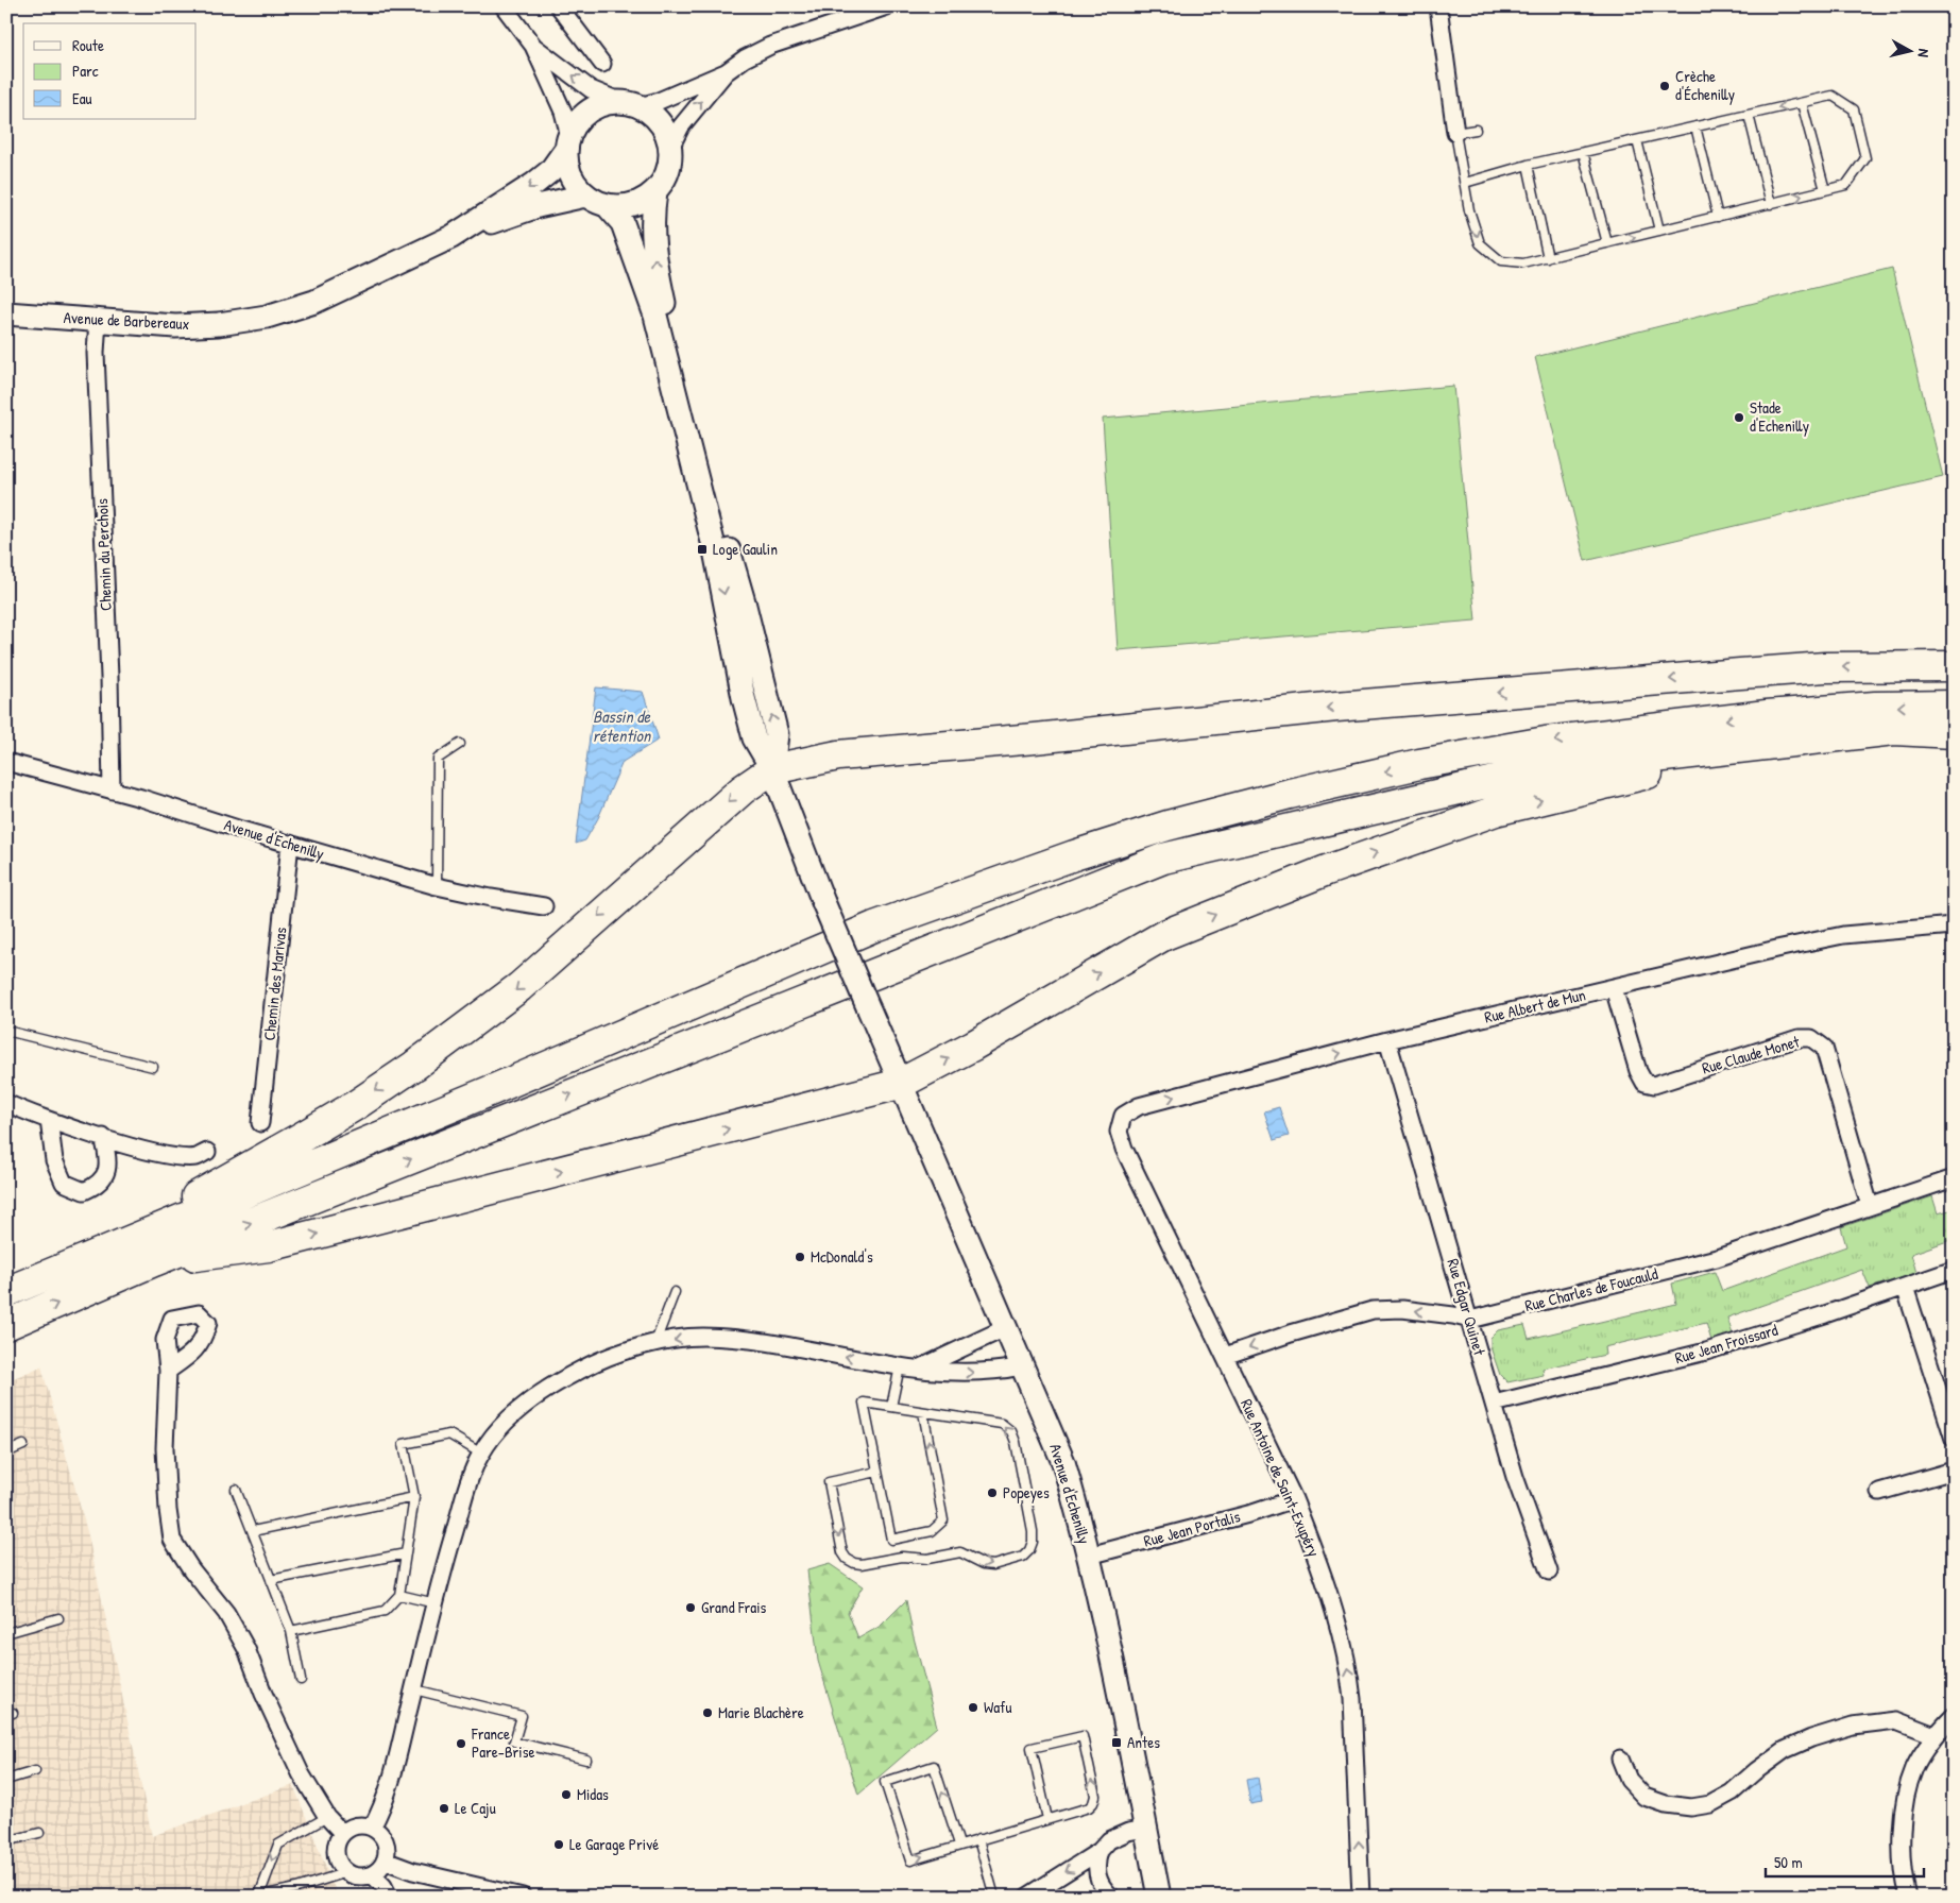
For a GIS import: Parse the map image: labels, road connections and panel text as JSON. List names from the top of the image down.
{
  "streets": {
    "street": [
      "Avenue de Barbereaux",
      "Chemin du Perchois",
      "Avenue d'Echenilly",
      "Chemin des Marivas",
      "Rue Albert de Mun",
      "Rue Claude Monet",
      "Rue Charles de Foucauld",
      "Rue Edgar Quinet",
      "Rue Jean Froissard",
      "Rue Antoine de Saint-Exupéry",
      "Rue Jean Portalis"
    ]
  },
  "crossings": [
    ["Avenue de Barbereaux", "Chemin du Perchois"],
    ["Avenue de Barbereaux", "Avenue d'Echenilly"],
    ["Chemin du Perchois", "Avenue d'Echenilly"],
    ["Avenue d'Echenilly", "Chemin des Marivas"],
    ["Avenue d'Echenilly", "Rue Jean Portalis"],
    ["Rue Albert de Mun", "Rue Claude Monet"],
    ["Rue Albert de Mun", "Rue Edgar Quinet"],
    ["Rue Albert de Mun", "Rue Antoine de Saint-Exupéry"],
    ["Rue Claude Monet", "Rue Charles de Foucauld"],
    ["Rue Charles de Foucauld", "Rue Edgar Quinet"],
    ["Rue Charles de Foucauld", "Rue Antoine de Saint-Exupéry"],
    ["Rue Edgar Quinet", "Rue Jean Froissard"],
    ["Rue Antoine de Saint-Exupéry", "Rue Jean Portalis"]
  ],
  "one_way": ["Rue Antoine de Saint-Exupéry"],
  "water": ["Bassin de rétention"],
  "places": {
    "other": [
      "Crèche d'Échenilly",
      "Stade d'Echenilly",
      "McDonald's",
      "Popeyes",
      "Grand Frais",
      "Wafu",
      "Marie Blachère",
      "France Pare-Brise",
      "Midas",
      "Le Caju",
      "Le Garage Privé"
    ],
    "transit": ["Loge Gaulin", "Antes"]
  },
  "legend": ["Route", "Parc", "Eau"],
  "scale_bar": "50 m",
  "north": "right"
}
